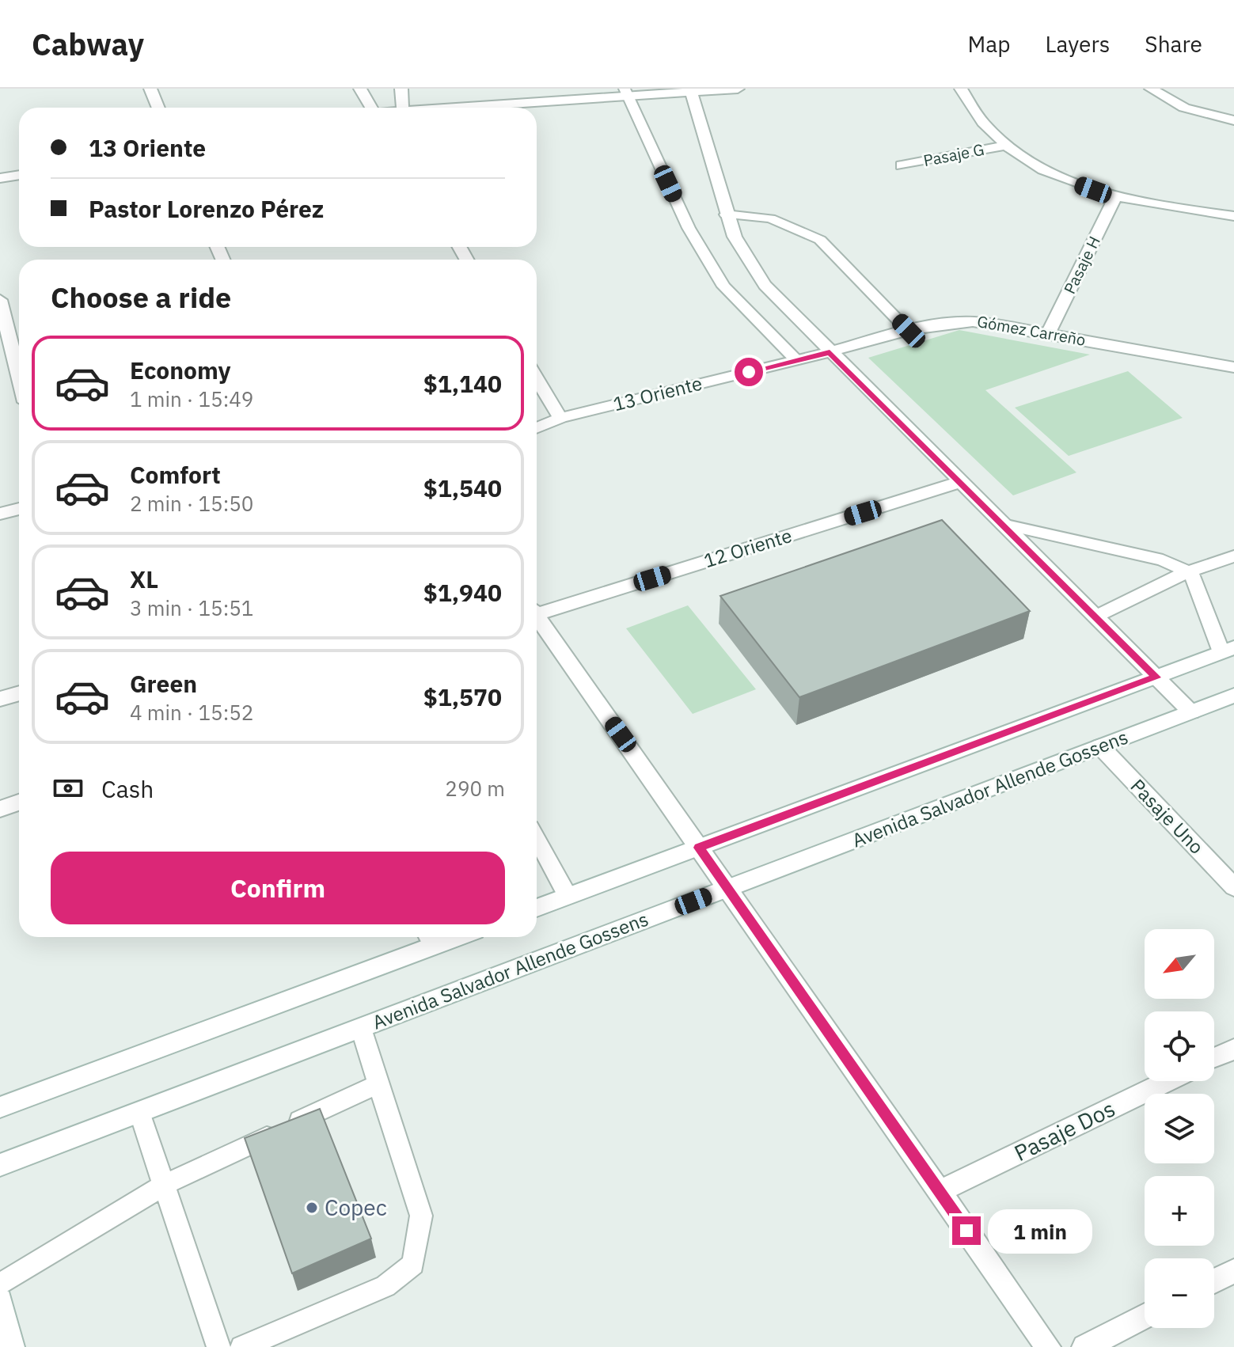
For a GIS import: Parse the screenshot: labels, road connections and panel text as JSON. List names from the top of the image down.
{
  "streets": {
    "street": [
      "Pasaje G",
      "Pasaje H",
      "Gómez Carreño",
      "13 Oriente",
      "12 Oriente",
      "Avenida Salvador Allende Gossens",
      "Pasaje Uno",
      "Pasaje Dos"
    ]
  },
  "crossings": [
    ["Pasaje H", "Gómez Carreño"],
    ["Gómez Carreño", "13 Oriente"],
    ["Avenida Salvador Allende Gossens", "Pasaje Uno"]
  ],
  "places": ["Copec"],
  "north": "bottom left",
  "page": {
    "header": "Cabway",
    "nav": ["Map", "Layers", "Share"],
    "banner": ["13 Oriente", "Pastor Lorenzo Pérez"],
    "heading": "Choose a ride",
    "list": [
      {
        "name": "Economy",
        "note": "1 min · 15:49",
        "value": "$1,140"
      },
      {
        "name": "Comfort",
        "note": "2 min · 15:50",
        "value": "$1,540"
      },
      {
        "name": "XL",
        "note": "3 min · 15:51",
        "value": "$1,940"
      },
      {
        "name": "Green",
        "note": "4 min · 15:52",
        "value": "$1,570"
      }
    ],
    "pay": ["Cash", "290 m"],
    "buttons": "Confirm",
    "map_buttons": ["+", "−"],
    "bubble": "1 min"
  }
}
